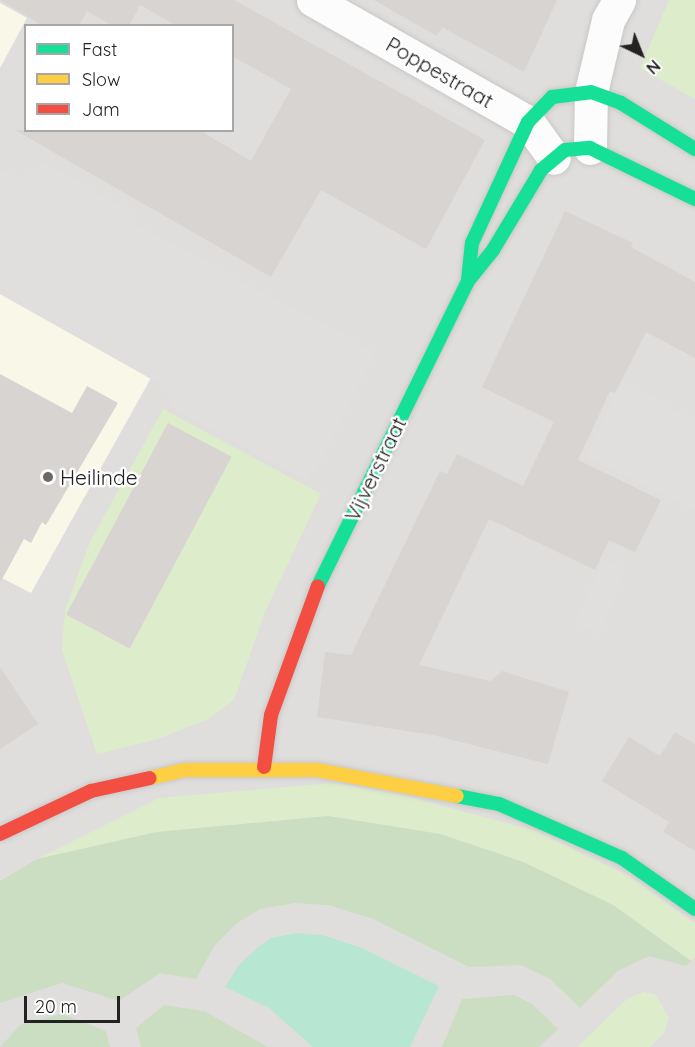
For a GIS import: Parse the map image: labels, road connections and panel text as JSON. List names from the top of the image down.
{
  "streets": {
    "street": ["Poppestraat", "Vijverstraat"]
  },
  "crossings": [
    ["Poppestraat", "Vijverstraat"]
  ],
  "places": ["Heilinde"],
  "legend": ["Fast", "Slow", "Jam"],
  "scale_bar": "20 m",
  "north": "bottom right"
}
